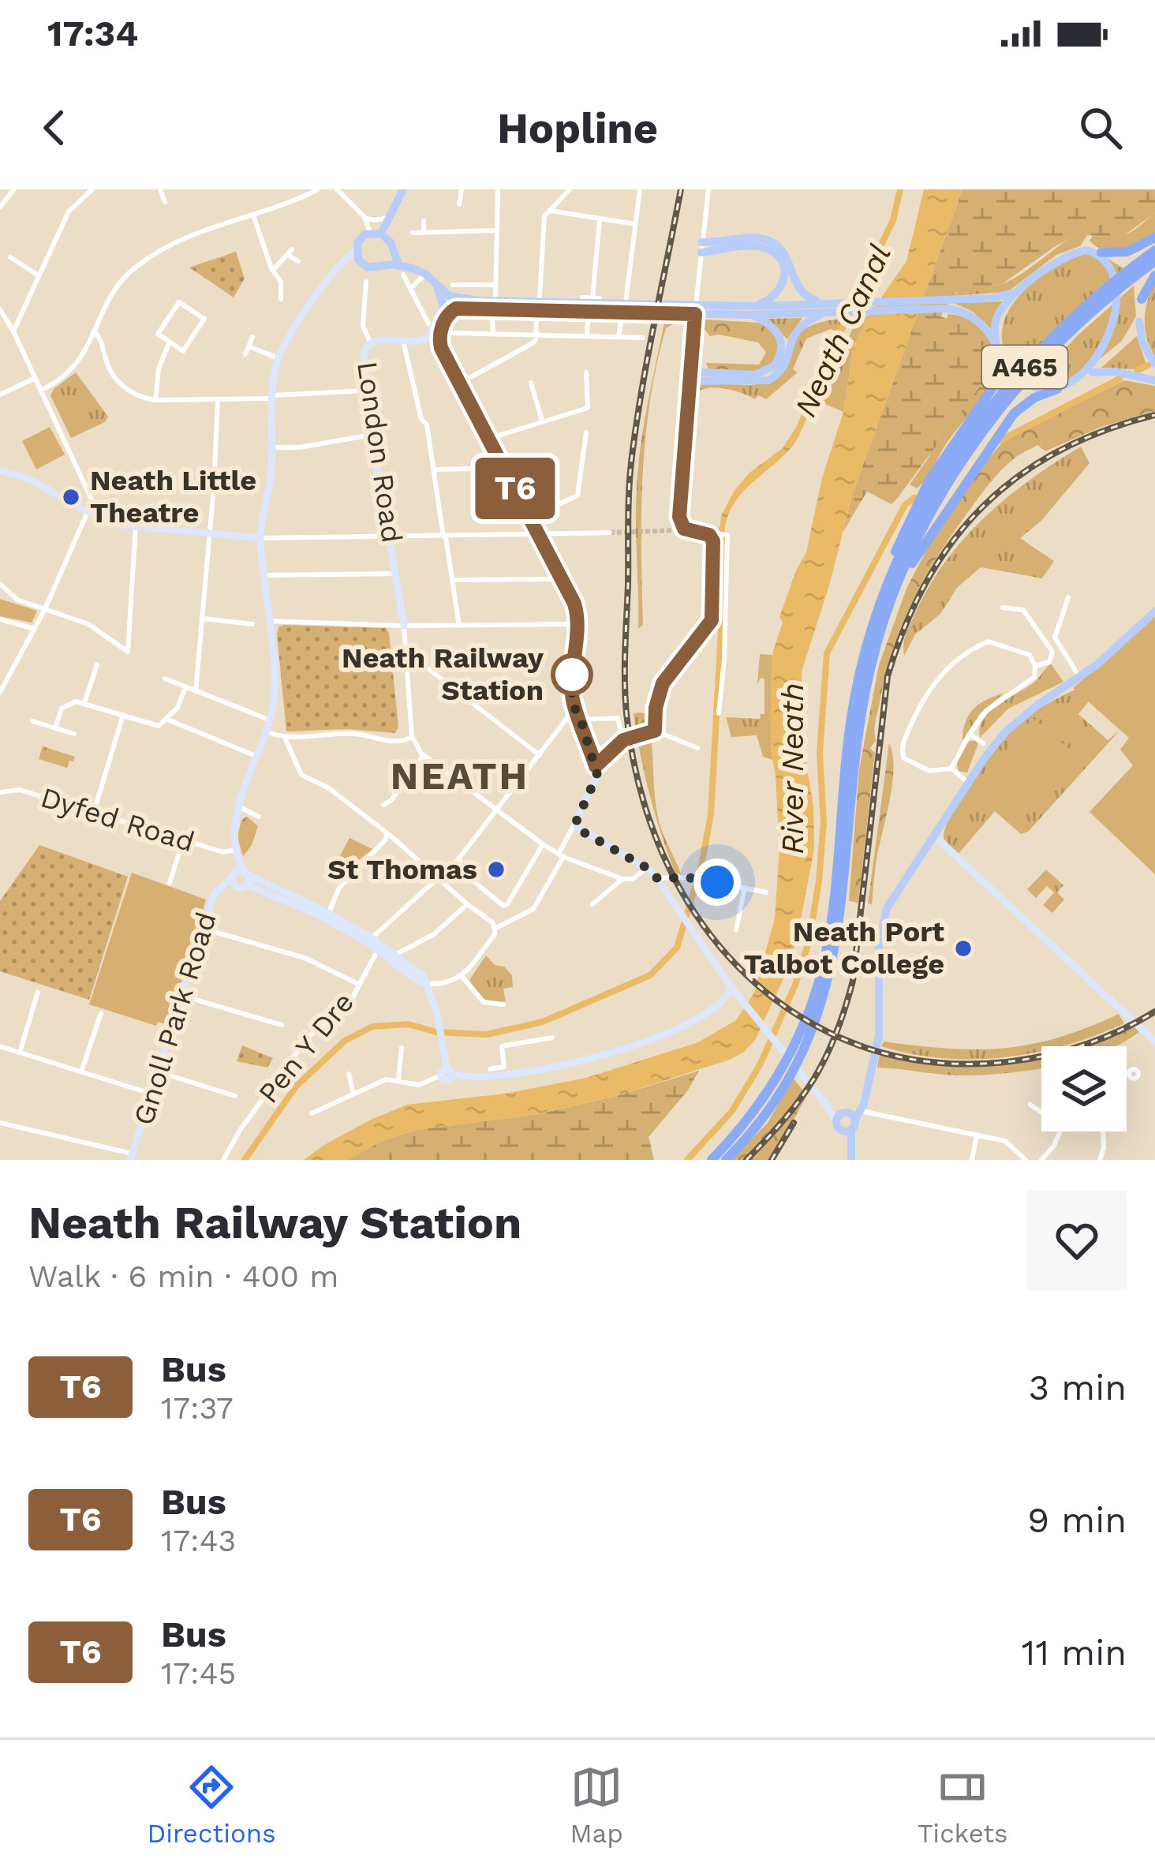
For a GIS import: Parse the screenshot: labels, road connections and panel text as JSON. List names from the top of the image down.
{
  "streets": {
    "highway": ["A465"],
    "main road": ["London Road", "Gnoll Park Road"],
    "street": ["Dyfed Road", "Pen Y Dre"]
  },
  "districts": ["NEATH"],
  "water": ["Neath Canal", "River Neath"],
  "places": [
    "Neath Little Theatre",
    "Neath Railway Station",
    "St Thomas",
    "Neath Port Talbot College"
  ],
  "lines": ["bus line T6"],
  "page": {
    "status": "17:34",
    "header": "Hopline",
    "on_map": "T6",
    "heading": ["Neath Railway Station", "Walk · 6 min · 400 m"],
    "list": [
      {
        "mark": "T6",
        "name": "Bus",
        "note": "17:37",
        "value": "3 min"
      },
      {
        "mark": "T6",
        "name": "Bus",
        "note": "17:43",
        "value": "9 min"
      },
      {
        "mark": "T6",
        "name": "Bus",
        "note": "17:45",
        "value": "11 min"
      }
    ],
    "tabs": ["Directions", "Map", "Tickets"]
  }
}
